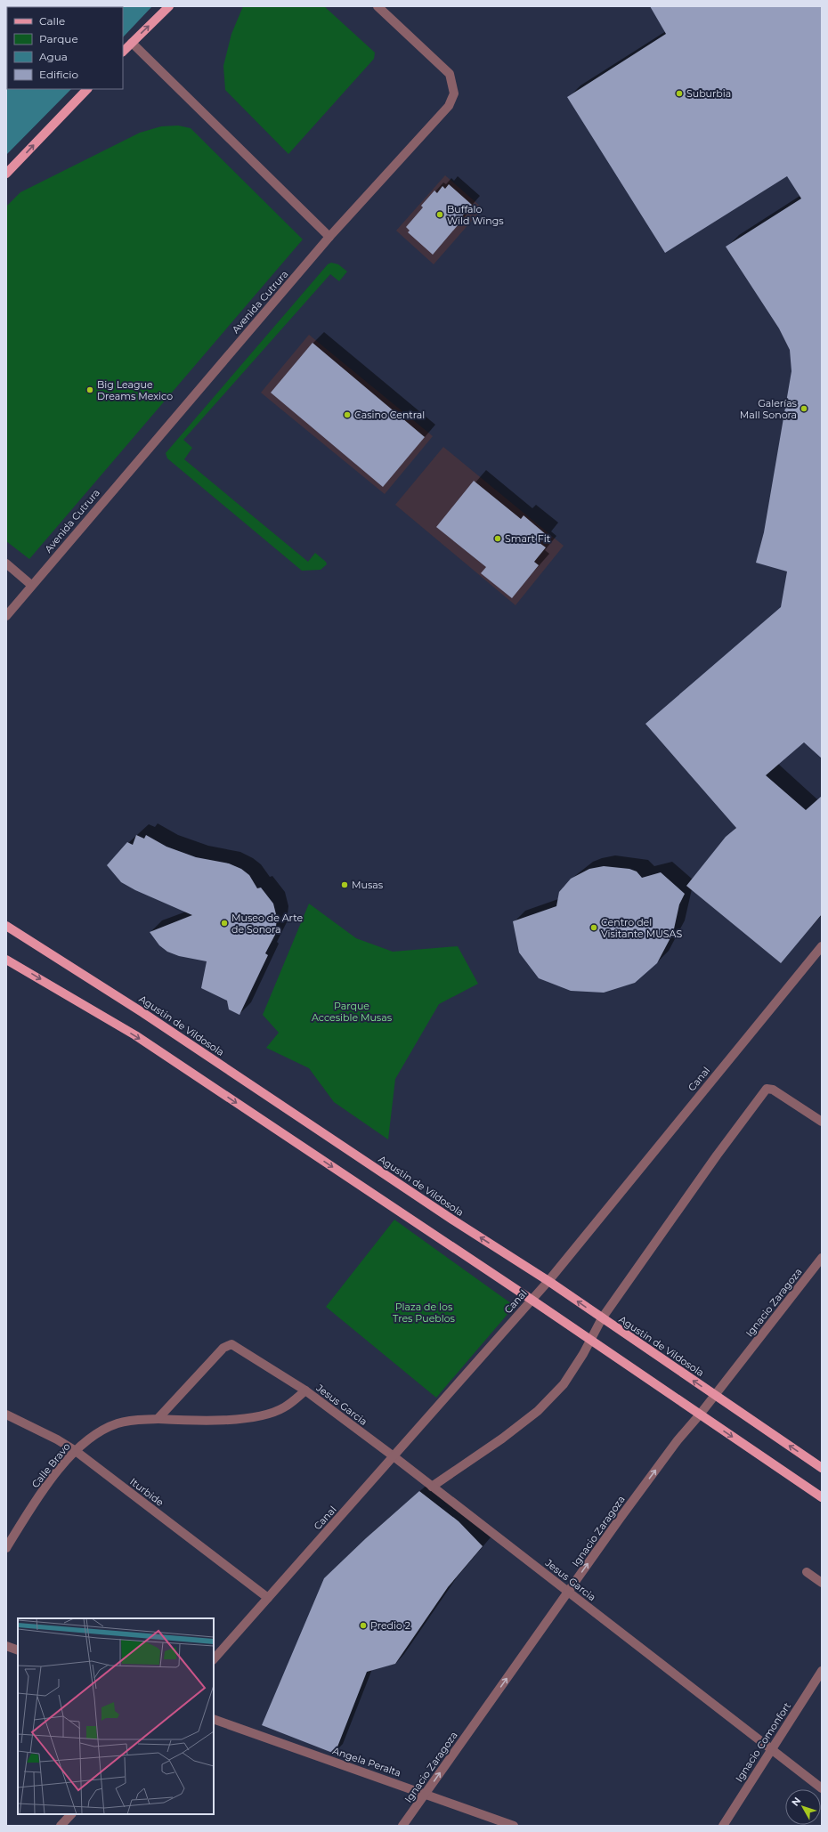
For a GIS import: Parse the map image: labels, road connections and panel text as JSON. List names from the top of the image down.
{
  "streets": {
    "main road": ["Agustin de Vildosola"],
    "street": [
      "Avenida Cutrura",
      "Canal",
      "Ignacio Zaragoza",
      "Jesus Garcia",
      "Calle Bravo",
      "Iturbide",
      "Ignacio Comonfort",
      "Angela Peralta"
    ]
  },
  "crossings": [
    ["Agustin de Vildosola", "Canal"],
    ["Agustin de Vildosola", "Ignacio Zaragoza"],
    ["Canal", "Jesus Garcia"],
    ["Canal", "Iturbide"],
    ["Ignacio Zaragoza", "Jesus Garcia"],
    ["Ignacio Zaragoza", "Angela Peralta"],
    ["Jesus Garcia", "Calle Bravo"],
    ["Jesus Garcia", "Ignacio Comonfort"],
    ["Calle Bravo", "Iturbide"]
  ],
  "one_way": ["Ignacio Zaragoza"],
  "parks": ["Parque Accesible Musas", "Plaza de los Tres Pueblos"],
  "places": [
    "Suburbia",
    "Buffalo Wild Wings",
    "Big League Dreams Mexico",
    "Galerías Mall Sonora",
    "Casino Central",
    "Smart Fit",
    "Musas",
    "Museo de Arte de Sonora",
    "Centro del Visitante MUSAS",
    "Predio 2"
  ],
  "legend": [
    "Calle",
    "Parque",
    "Agua",
    "Edificio"
  ],
  "north": "top left"
}
